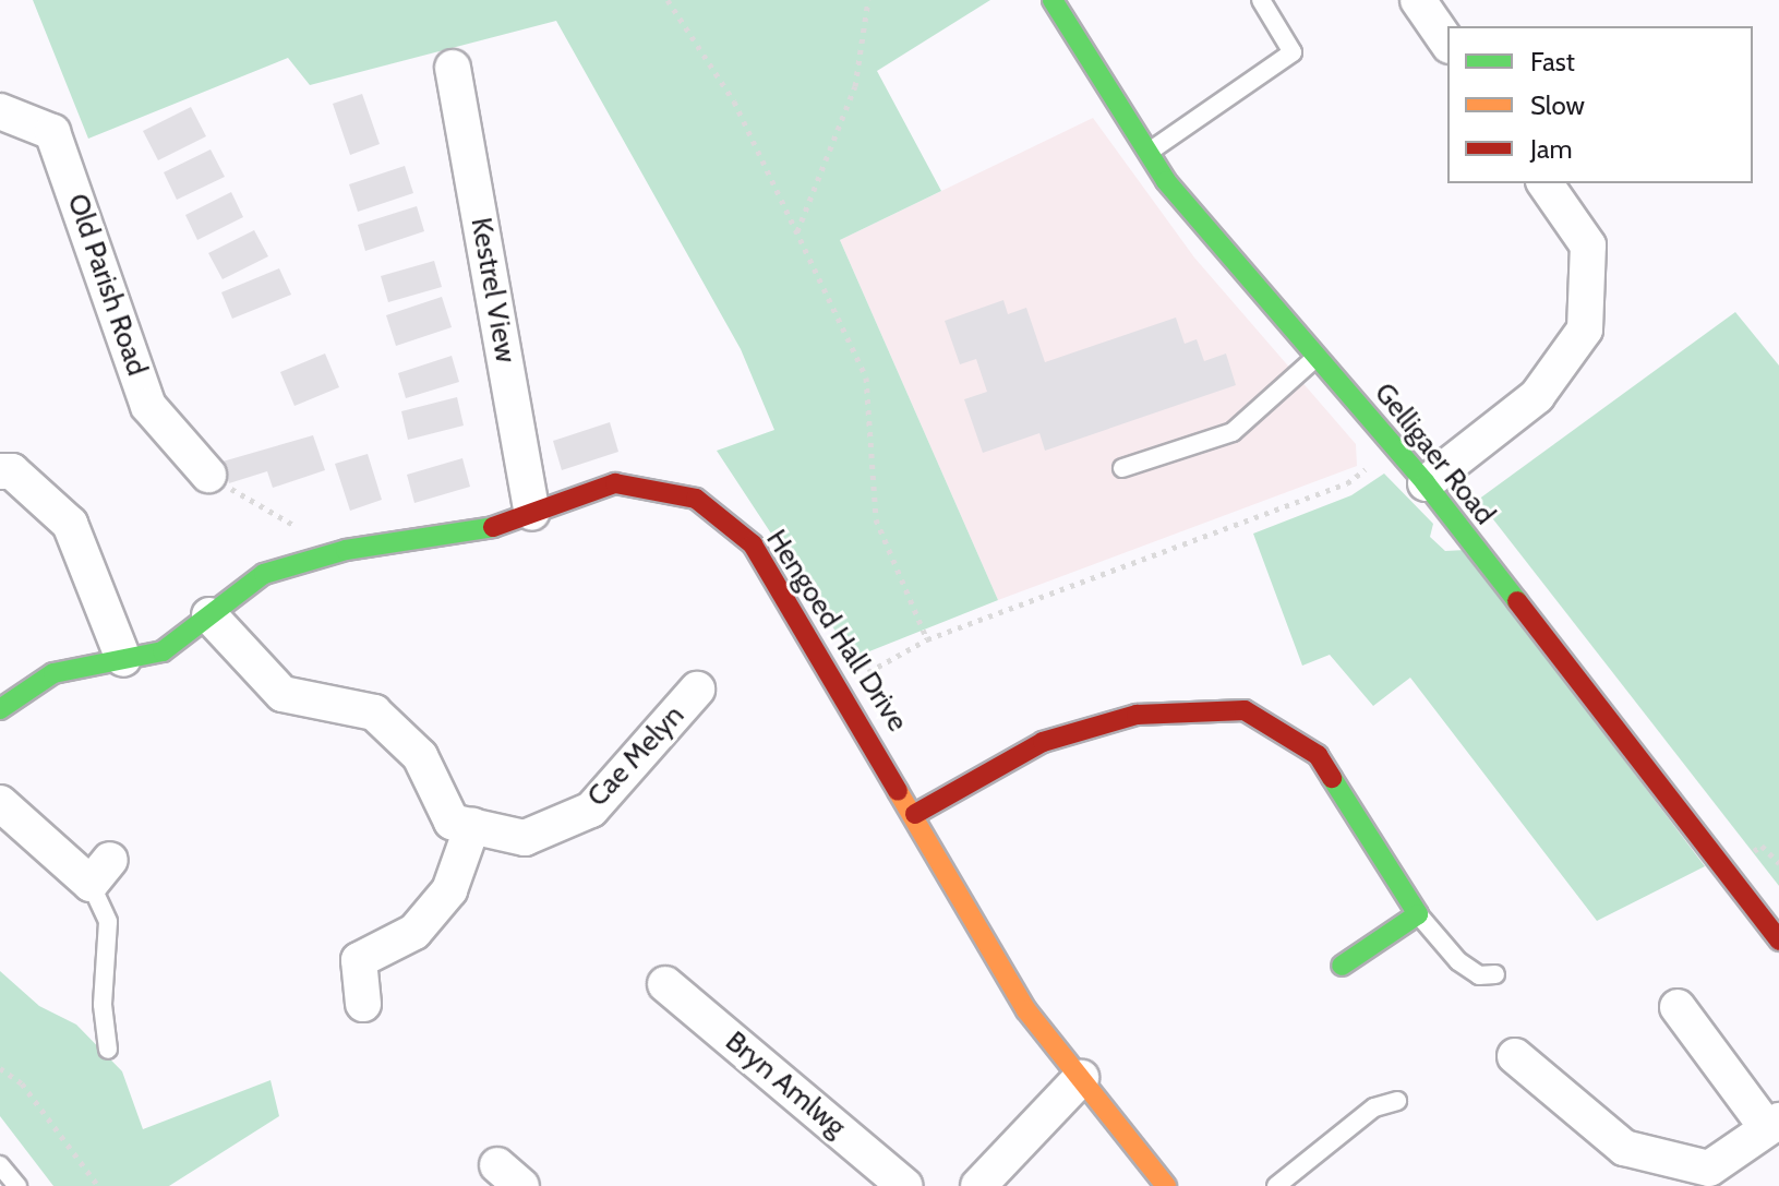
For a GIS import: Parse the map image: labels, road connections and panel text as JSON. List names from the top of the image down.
{
  "streets": {
    "street": [
      "Old Parish Road",
      "Kestrel View",
      "Gelligaer Road",
      "Hengoed Hall Drive",
      "Cae Melyn",
      "Bryn Amlwg"
    ]
  },
  "crossings": [
    ["Kestrel View", "Hengoed Hall Drive"],
    ["Hengoed Hall Drive", "Cae Melyn"]
  ],
  "legend": ["Fast", "Slow", "Jam"]
}
